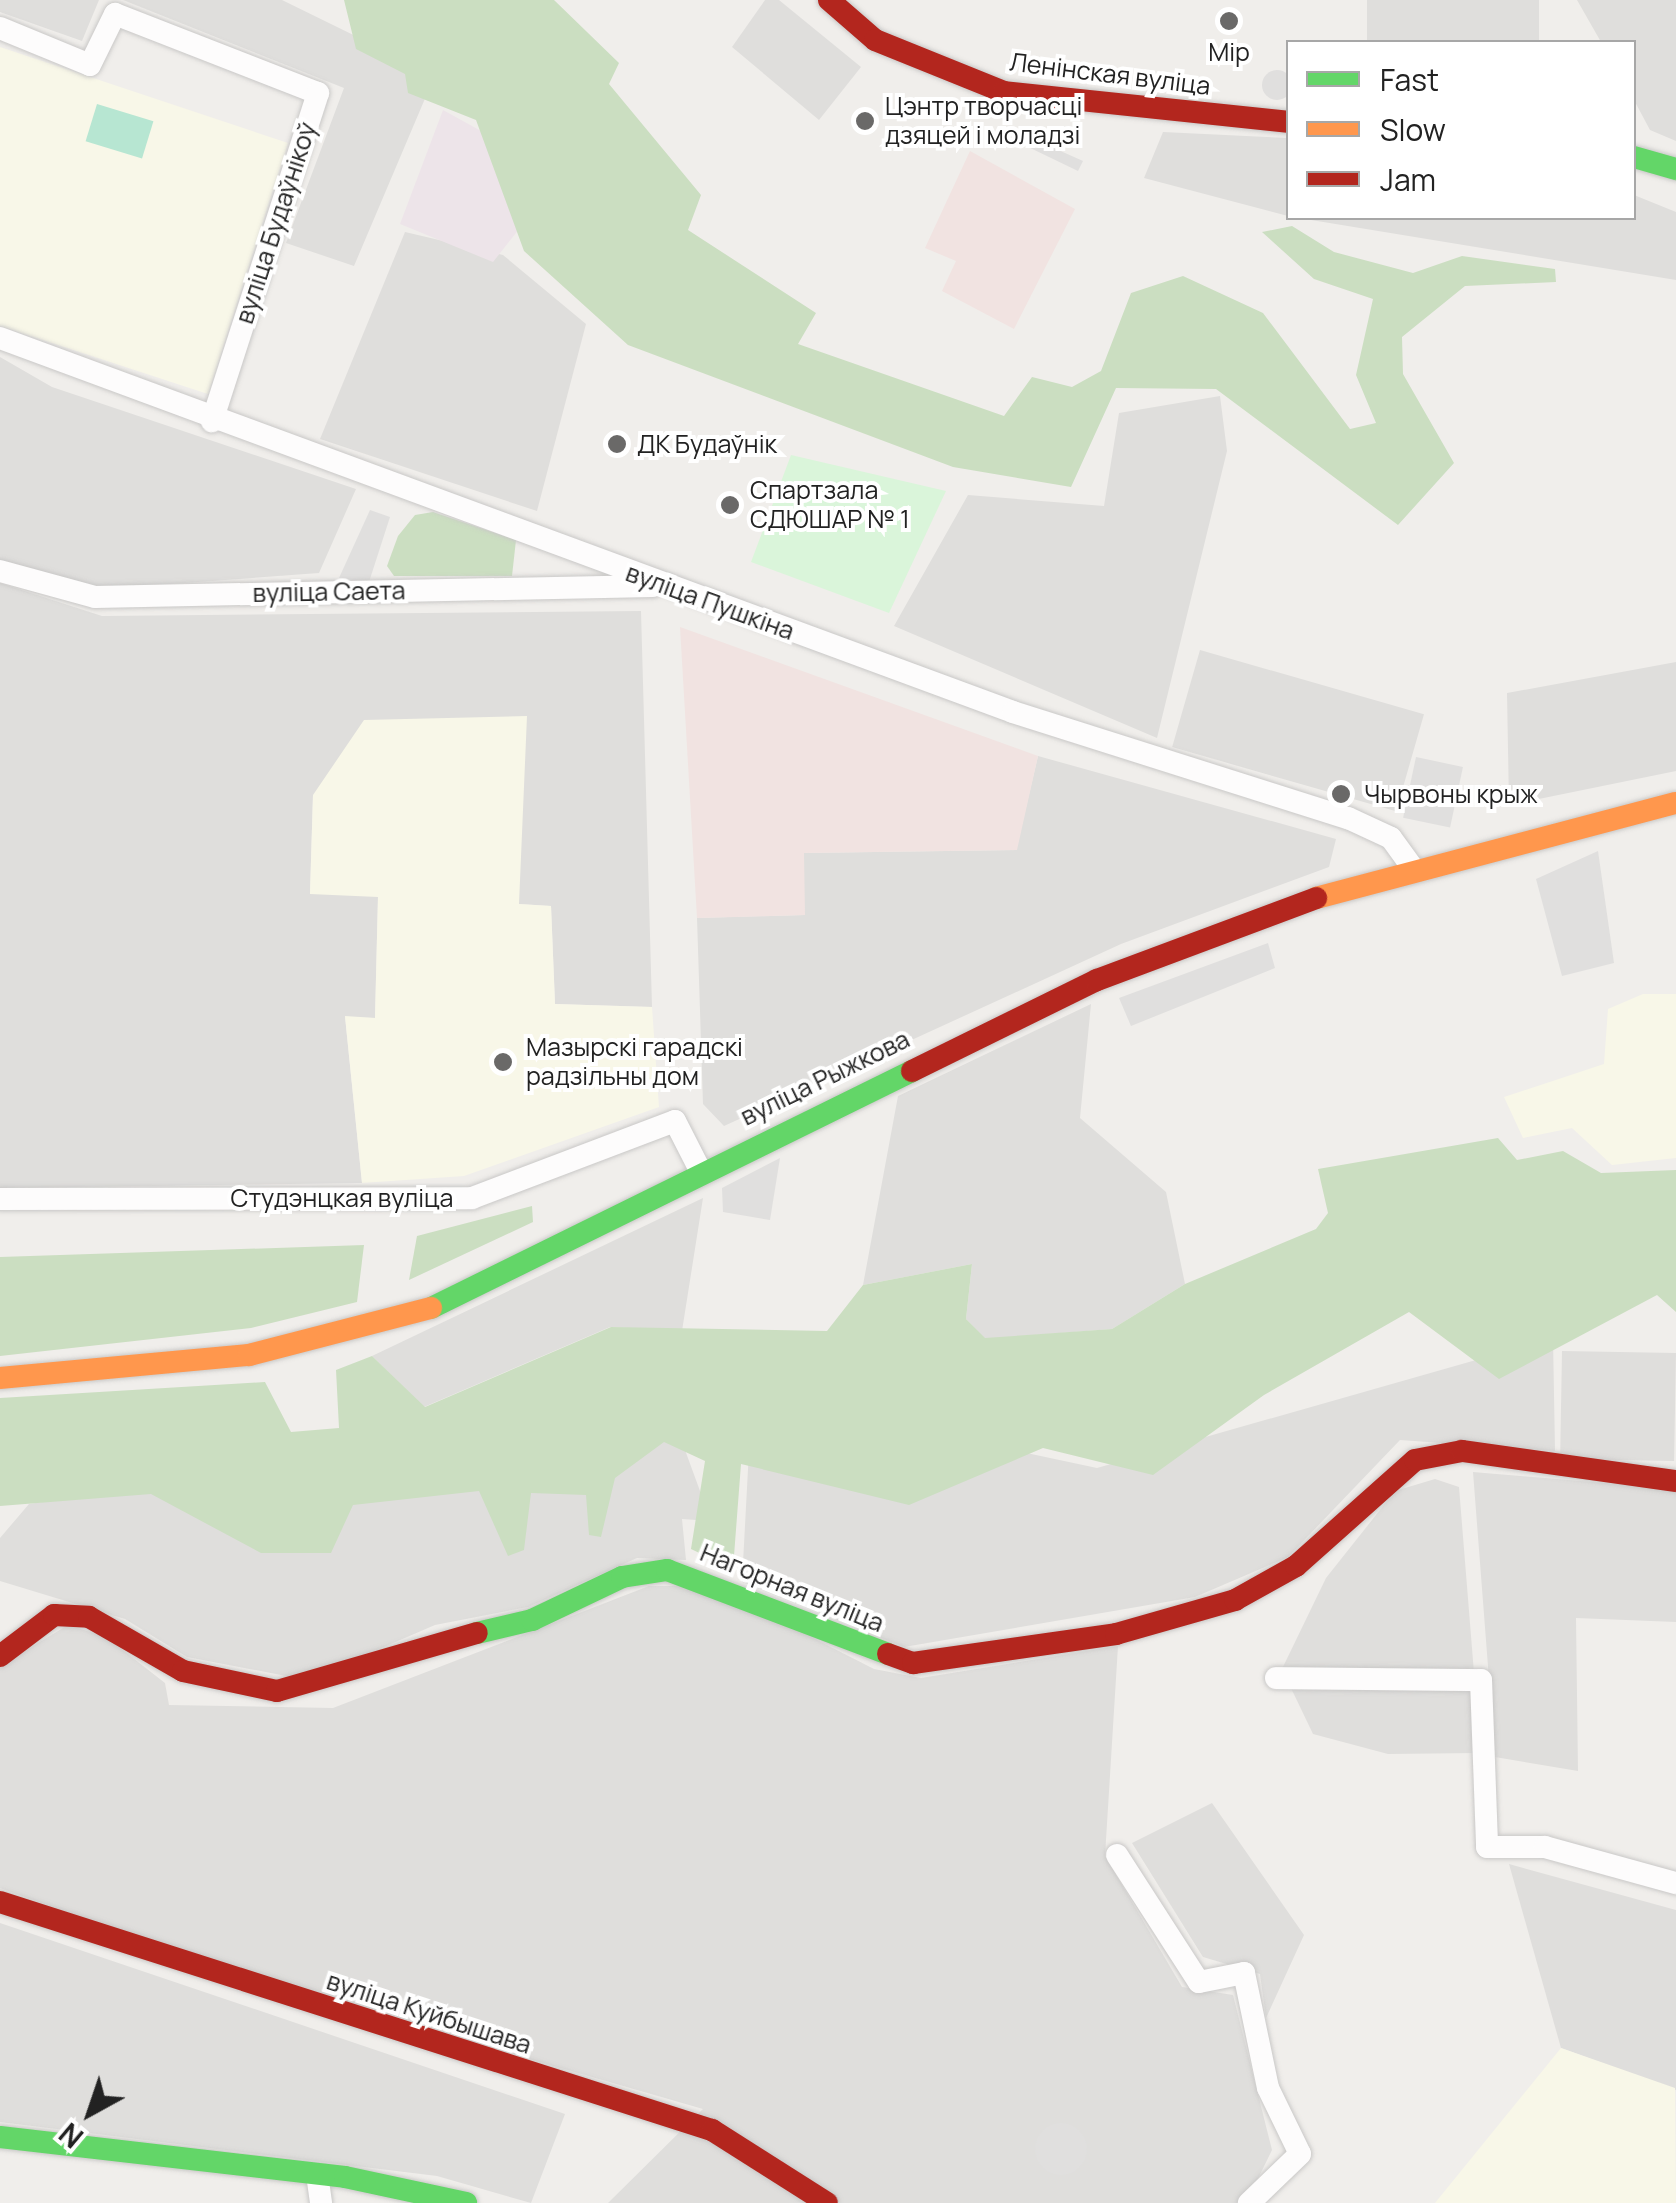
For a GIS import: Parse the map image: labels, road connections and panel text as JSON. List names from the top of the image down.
{
  "streets": {
    "main road": [
      "Ленінская вуліца",
      "вуліца Рыжкова",
      "Нагорная вуліца",
      "вуліца Куйбышава"
    ],
    "street": [
      "вуліца Будаўнікоў",
      "вуліца Саета",
      "вуліца Пушкіна",
      "Студэнцкая вуліца"
    ]
  },
  "crossings": [
    ["вуліца Будаўнікоў", "вуліца Пушкіна"],
    ["вуліца Саета", "вуліца Пушкіна"],
    ["вуліца Пушкіна", "вуліца Рыжкова"],
    ["вуліца Рыжкова", "Студэнцкая вуліца"]
  ],
  "places": [
    "Мір",
    "Цэнтр творчасці дзяцей і моладзі",
    "ДК Будаўнік",
    "Спартзала СДЮШАР № 1",
    "Чырвоны крыж",
    "Мазырскі гарадскі радзільны дом"
  ],
  "legend": ["Fast", "Slow", "Jam"],
  "north": "bottom left"
}
